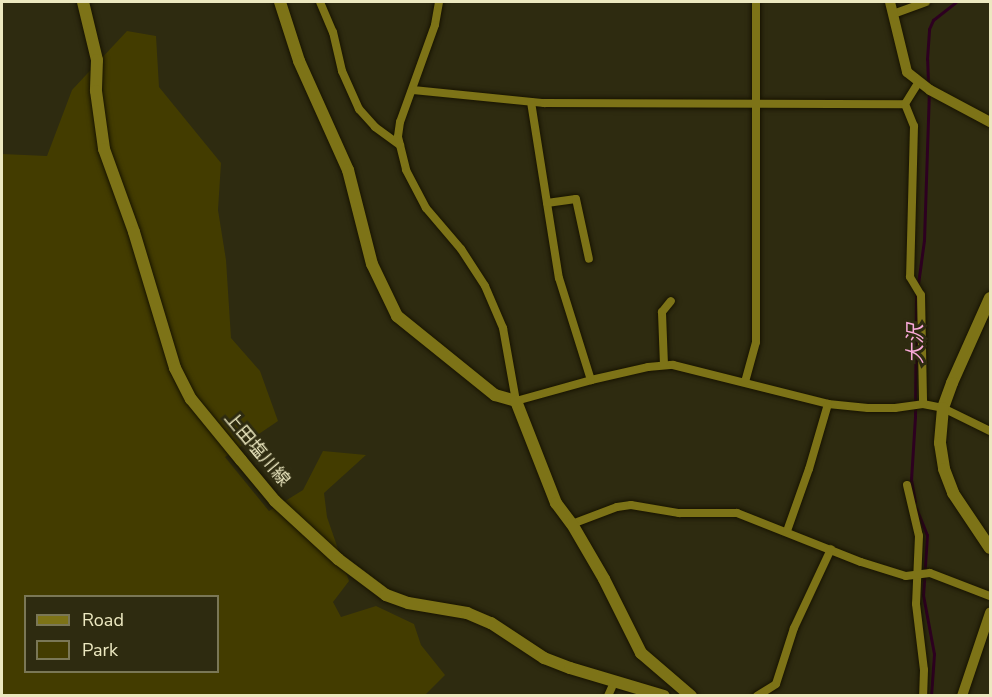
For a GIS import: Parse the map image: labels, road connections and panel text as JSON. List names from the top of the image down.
{
  "streets": {
    "main road": ["上田塩川線"]
  },
  "water": ["大沢"],
  "legend": ["Road", "Park"]
}
